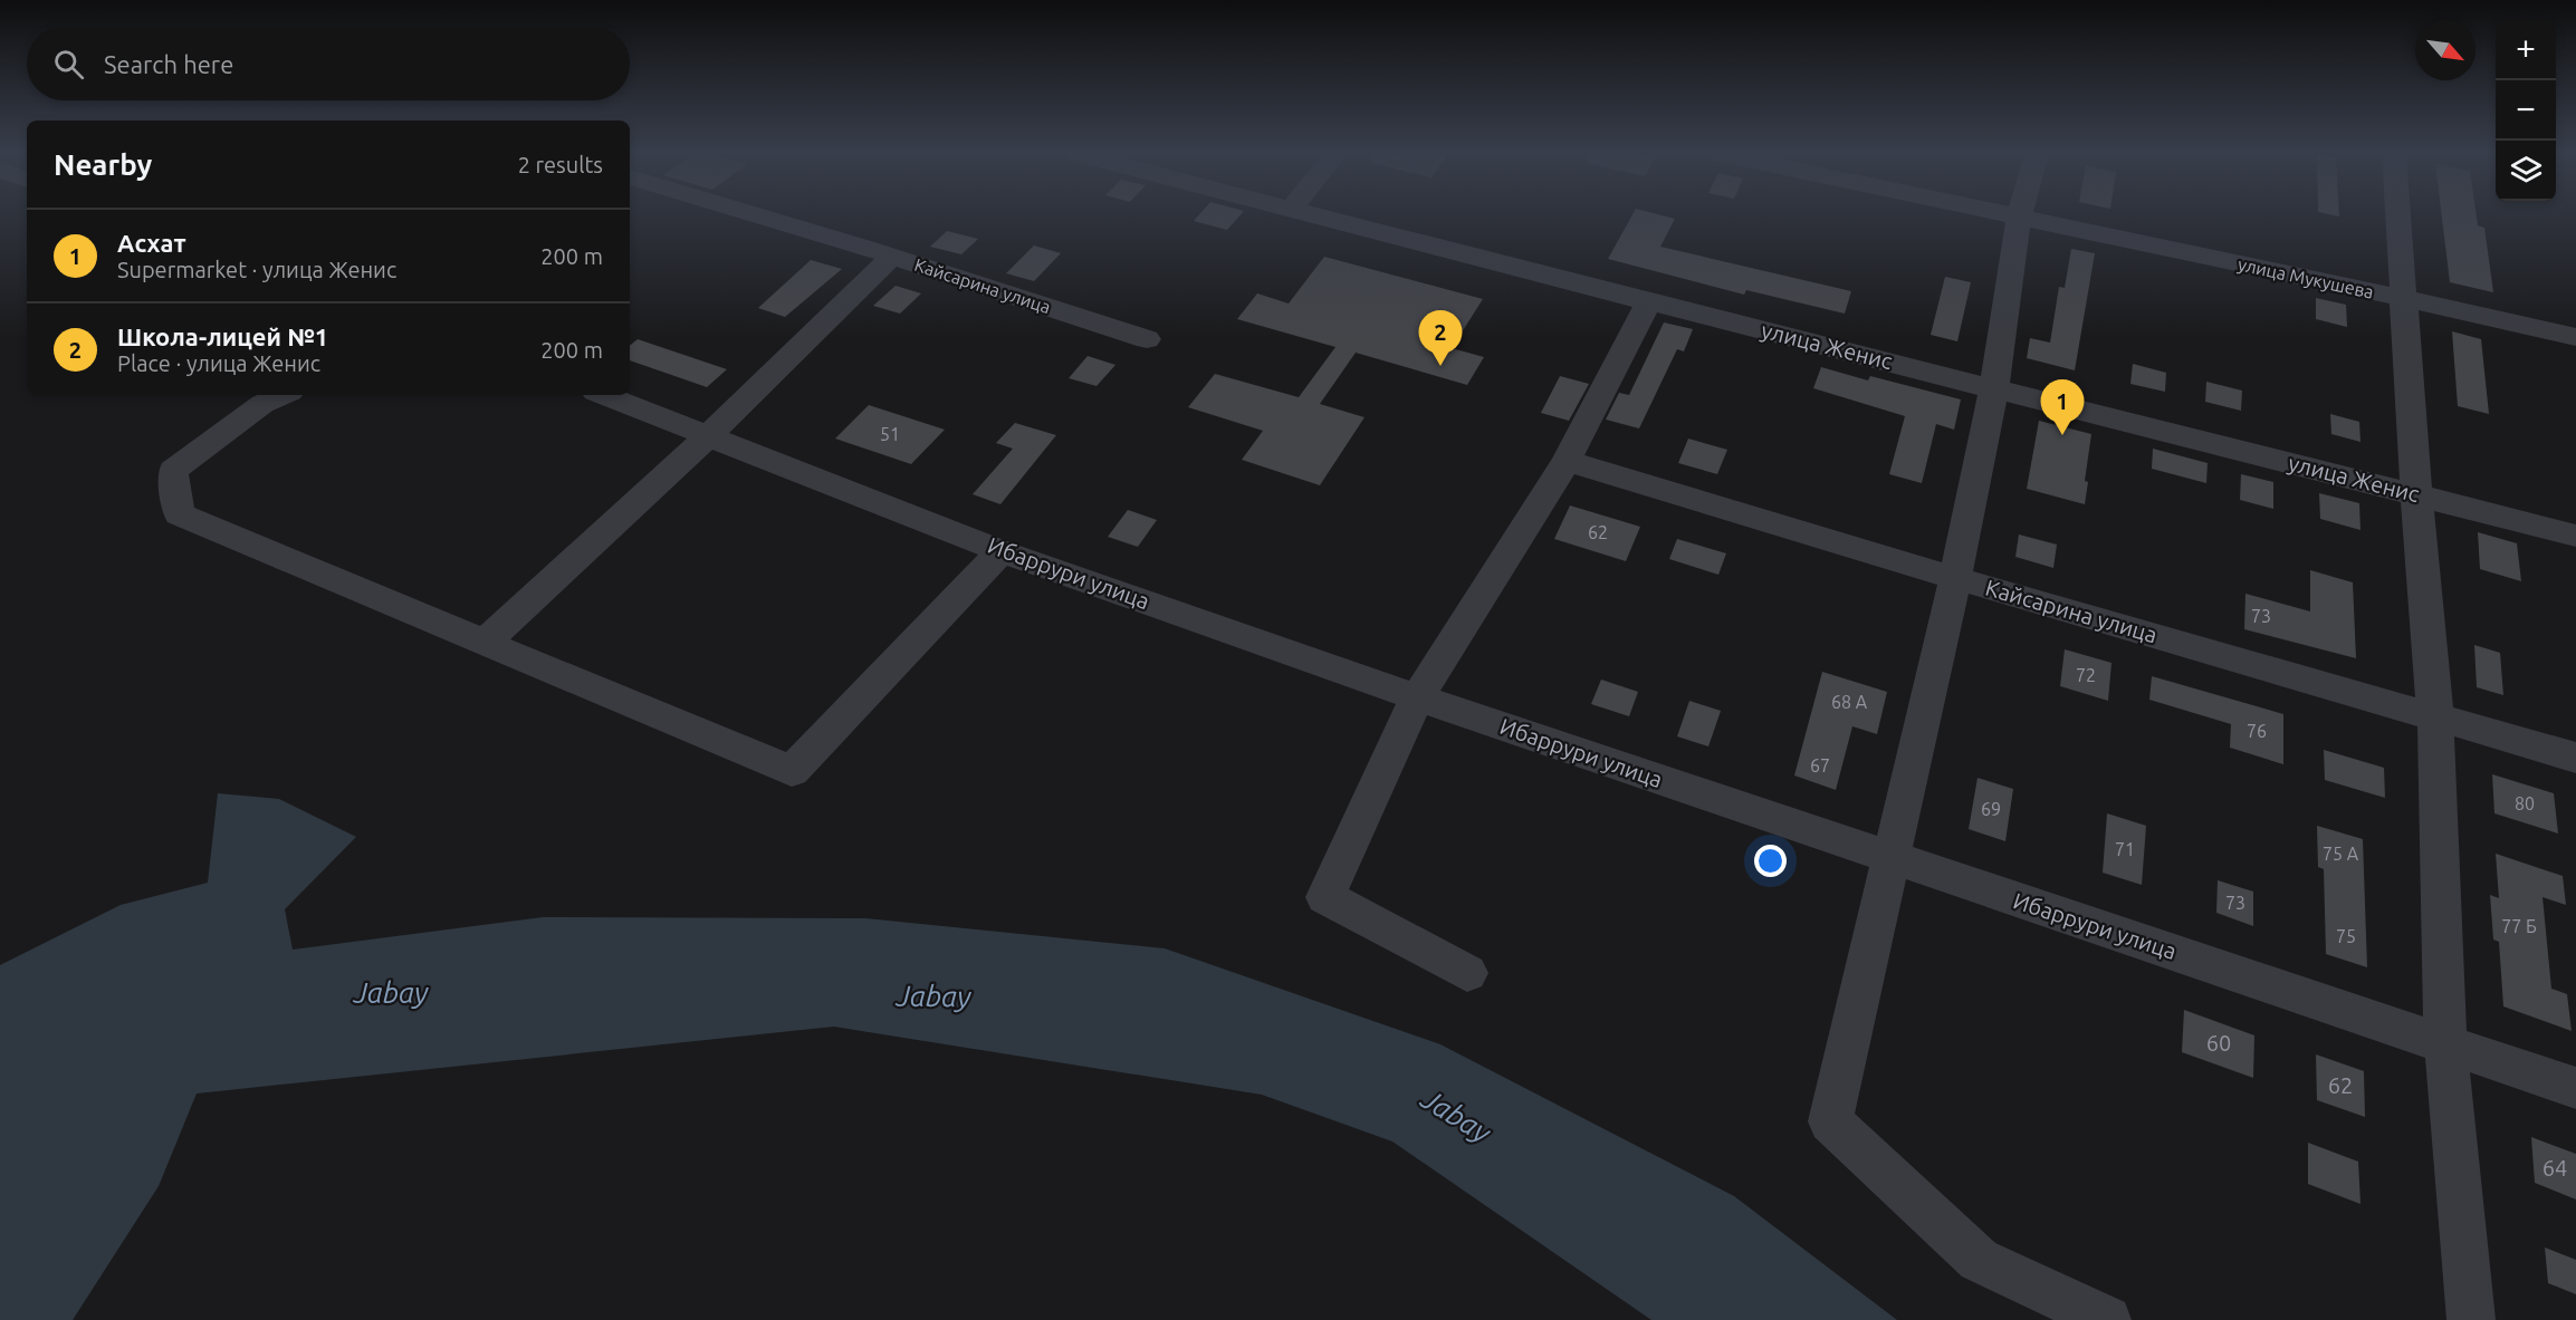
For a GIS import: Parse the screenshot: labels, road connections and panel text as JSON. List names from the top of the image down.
{
  "streets": {
    "street": [
      "улица Мукушева",
      "Кайсарина улица",
      "улица Женис",
      "Ибаррури улица"
    ]
  },
  "water": ["Jabay"],
  "house_numbers": [
    "51",
    "62",
    "73",
    "72",
    "68 А",
    "76",
    "67",
    "80",
    "69",
    "71",
    "75 А",
    "73",
    "77 Б",
    "75",
    "60",
    "62",
    "64"
  ],
  "north": "bottom right",
  "page": {
    "map_buttons": ["+", "−"],
    "search": "Search here",
    "heading": ["Nearby", "2 results"],
    "list": [
      {
        "mark": "1",
        "name": "Асхат",
        "note": "Supermarket · улица Женис",
        "value": "200 m"
      },
      {
        "mark": "2",
        "name": "Школа-лицей №1",
        "note": "Place · улица Женис",
        "value": "200 m"
      }
    ],
    "pins": ["2", "1"]
  }
}
